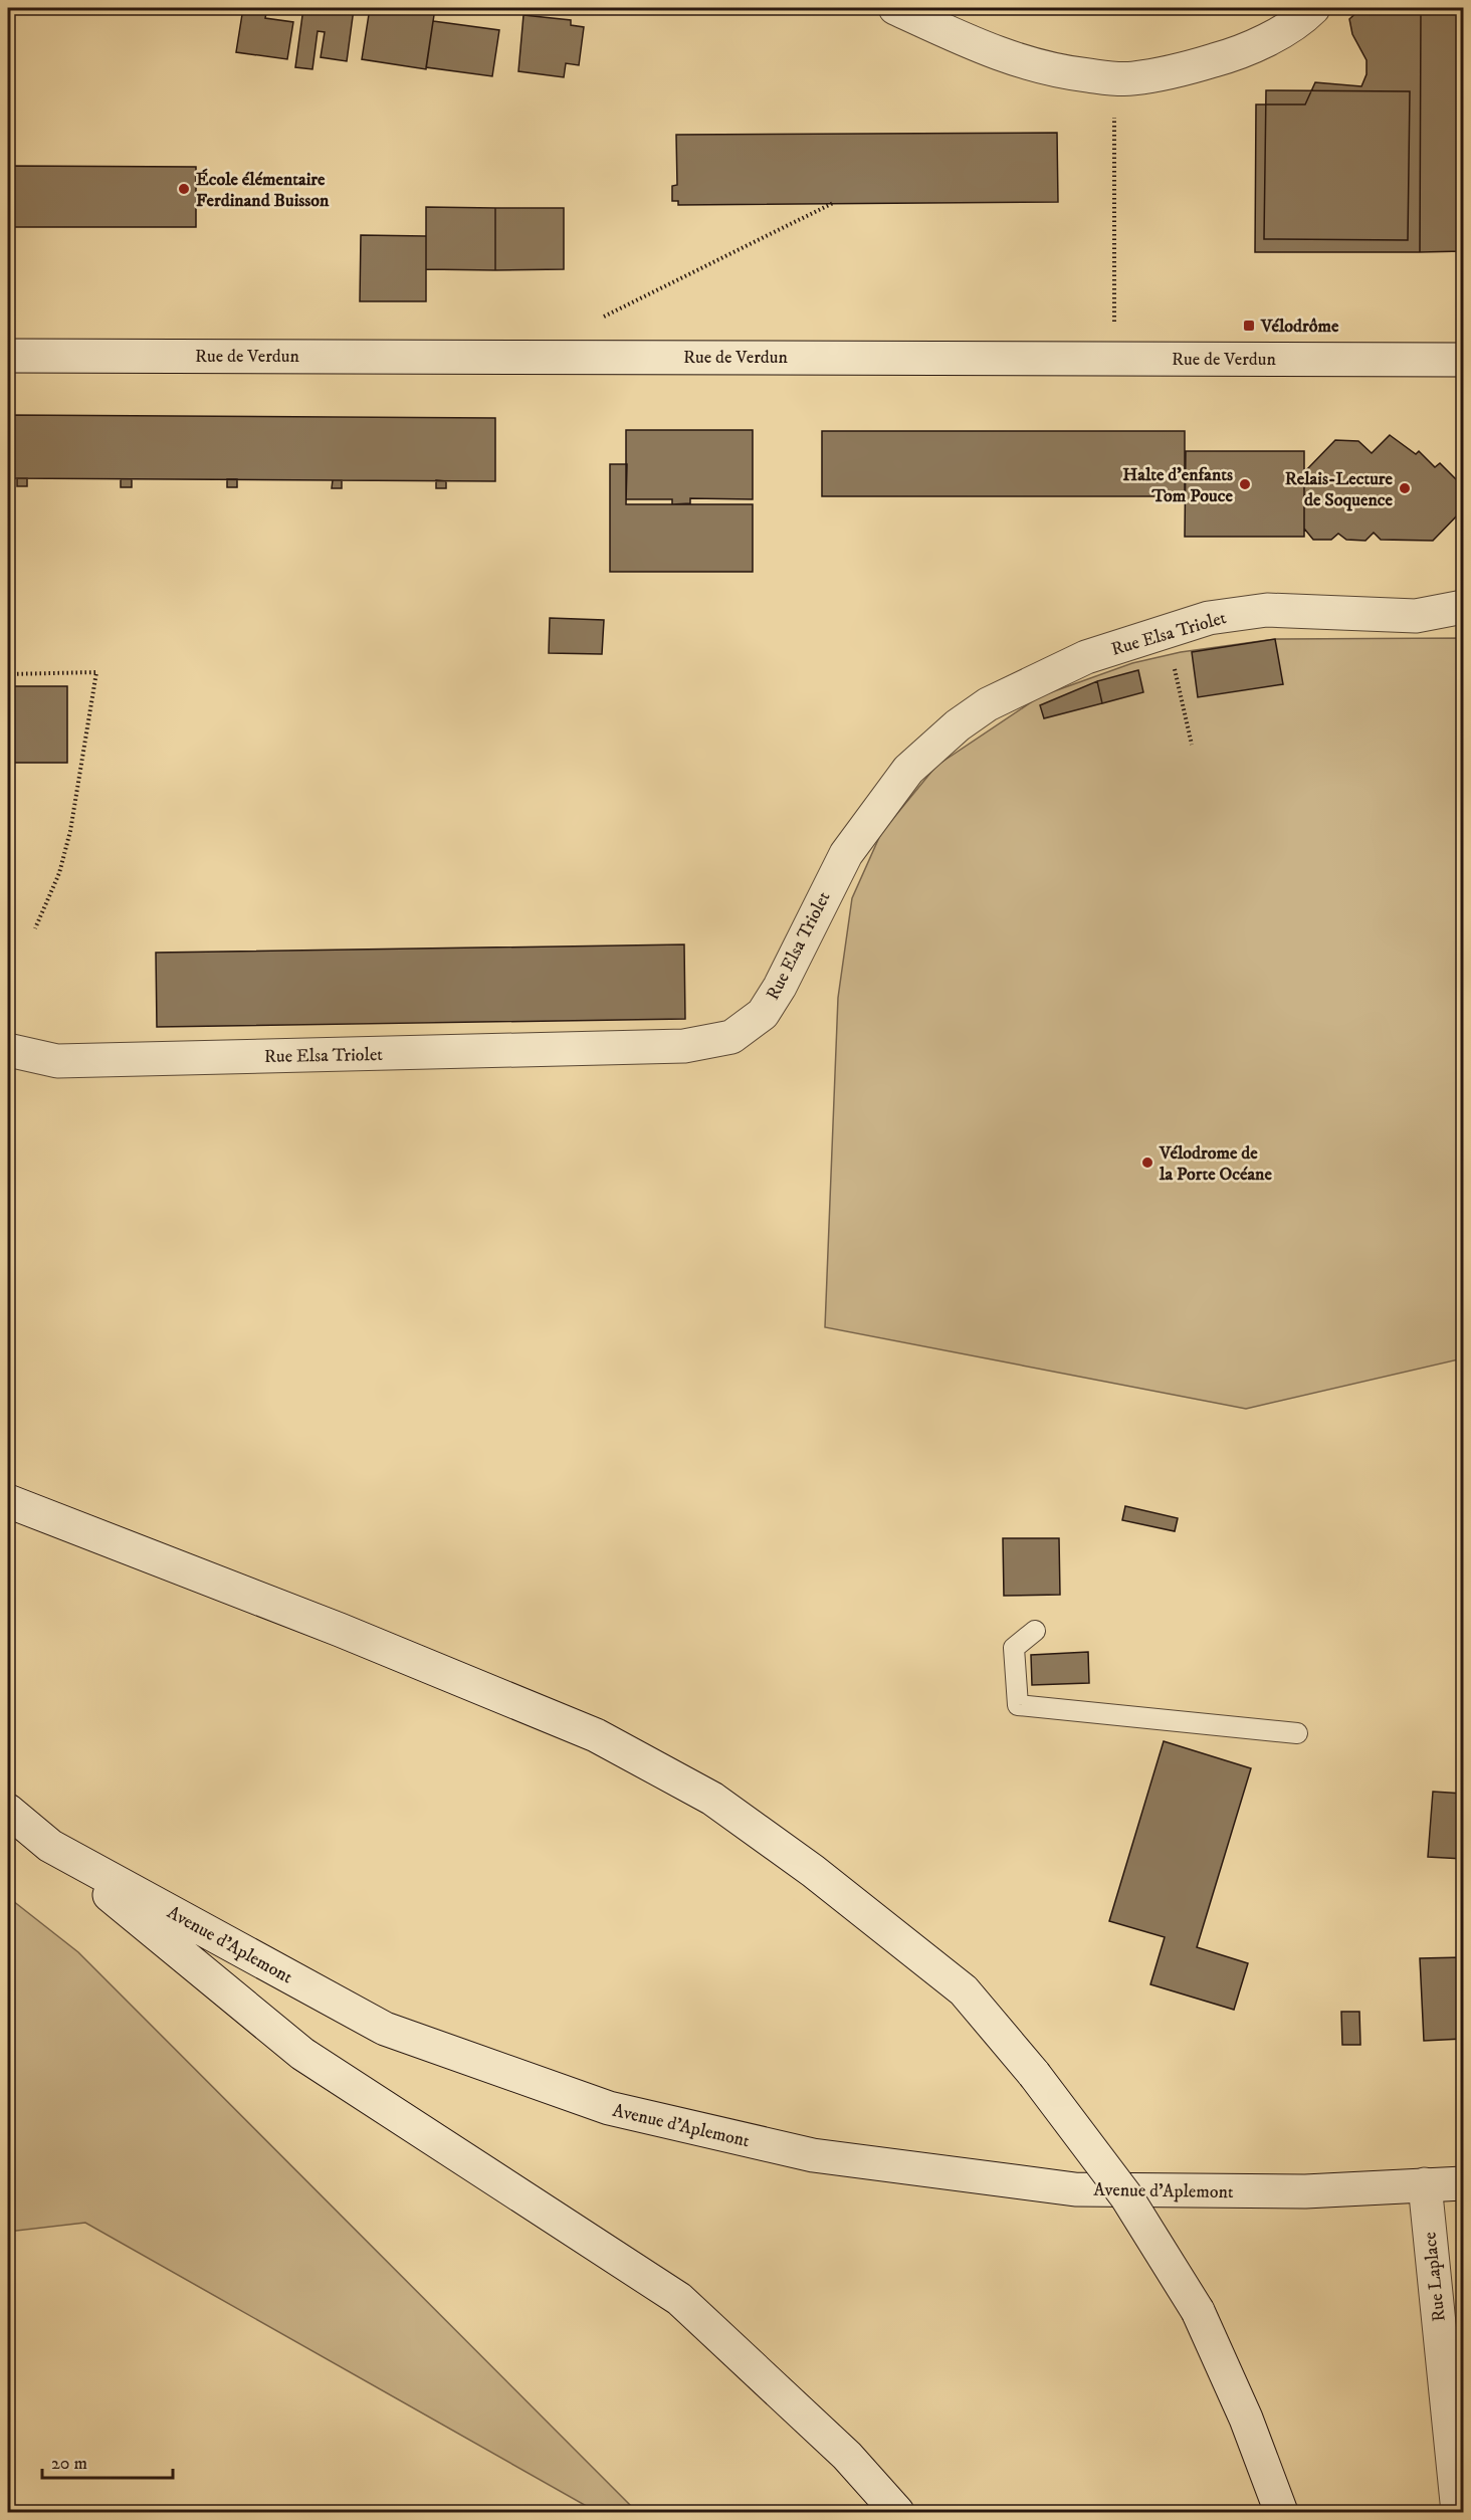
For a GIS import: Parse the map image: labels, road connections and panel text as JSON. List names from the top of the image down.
{
  "streets": {
    "street": [
      "Rue de Verdun",
      "Rue Elsa Triolet",
      "Avenue d'Aplemont",
      "Rue Laplace"
    ]
  },
  "crossings": [
    ["Avenue d'Aplemont", "Rue Laplace"]
  ],
  "places": {
    "other": [
      "École élémentaire Ferdinand Buisson",
      "Halte d'enfants Tom Pouce",
      "Relais-Lecture de Soquence",
      "Vélodrome de la Porte Océane"
    ],
    "transit": ["Vélodrôme"]
  },
  "scale_bar": "20 m"
}
